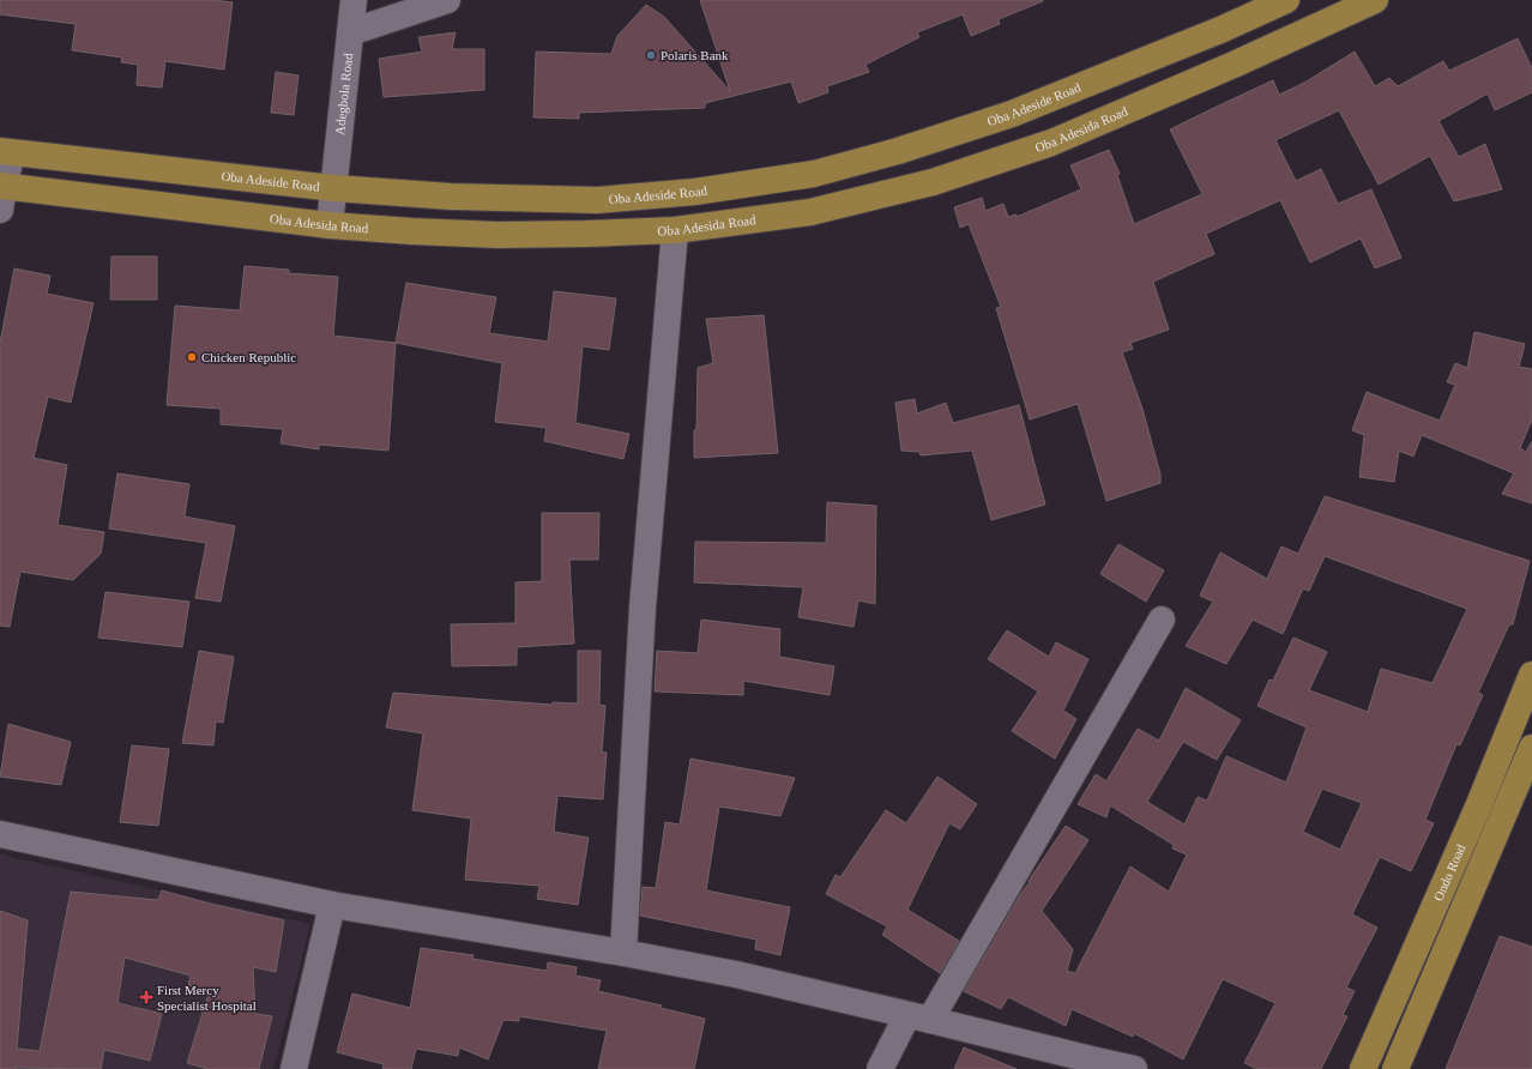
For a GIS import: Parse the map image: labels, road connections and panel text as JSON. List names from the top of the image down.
{
  "streets": {
    "main road": ["Oba Adeside Road", "Oba Adesida Road", "Ondo Road"],
    "street": ["Adegbola Road"]
  },
  "crossings": [
    ["Adegbola Road", "Oba Adeside Road"],
    ["Adegbola Road", "Oba Adesida Road"]
  ],
  "places": {
    "other": ["Polaris Bank", "Chicken Republic"],
    "health": ["First Mercy Specialist Hospital"]
  }
}
